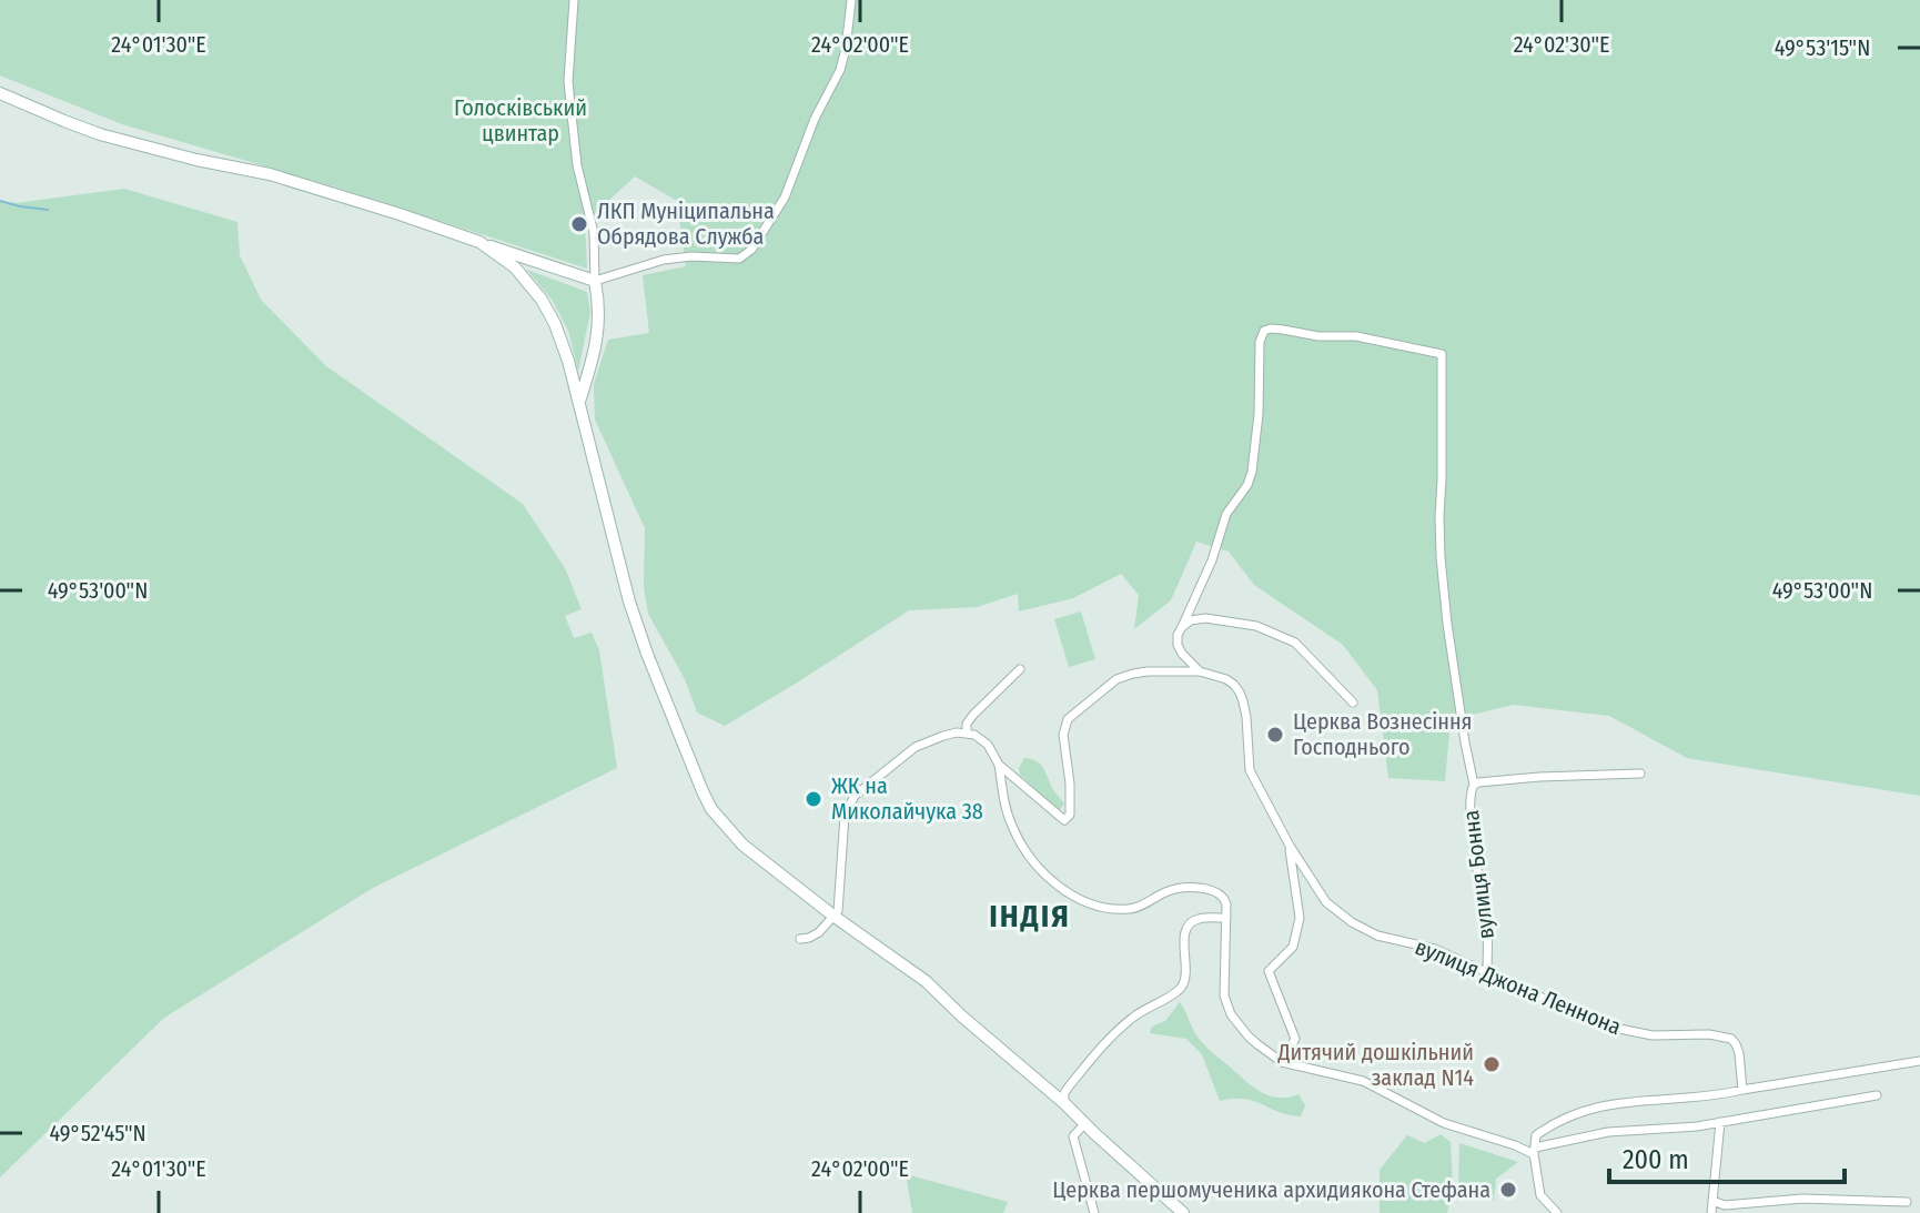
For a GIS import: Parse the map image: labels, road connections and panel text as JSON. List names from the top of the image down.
{
  "streets": {
    "street": ["вулиця Бонна", "вулиця Джона Леннона"]
  },
  "crossings": [
    ["вулиця Бонна", "вулиця Джона Леннона"]
  ],
  "districts": ["ІНДІЯ"],
  "parks": ["Голосківський цвинтар"],
  "places": [
    "ЛКП Муніципальна Обрядова Служба",
    "Церква Вознесіння Господнього",
    "ЖК на Миколайчука 38",
    "Дитячий дошкільний заклад N14",
    "Церква першомученика архидиякона Стефана"
  ],
  "scale_bar": "200 m",
  "coordinates": [
    "24°01'30\"E",
    "24°02'00\"E",
    "24°02'30\"E",
    "49°53'15\"N",
    "49°53'00\"N",
    "49°52'45\"N"
  ]
}
